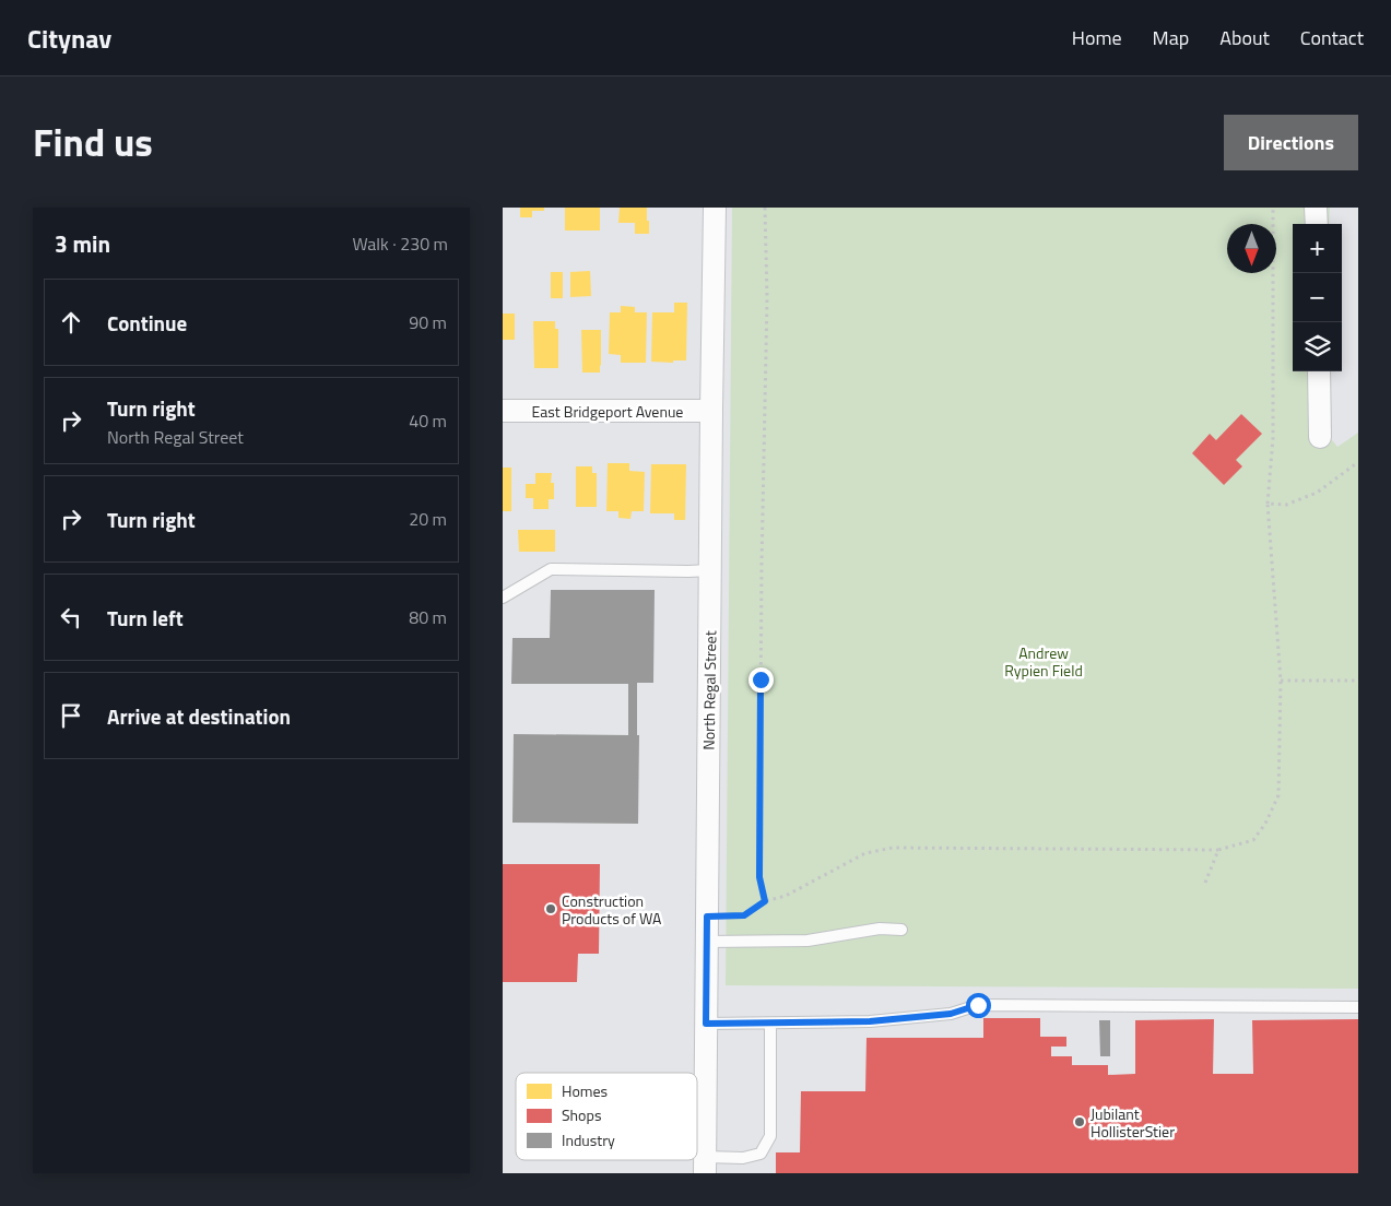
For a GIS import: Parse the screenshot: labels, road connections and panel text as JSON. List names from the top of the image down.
{
  "streets": {
    "street": ["East Bridgeport Avenue", "North Regal Street"]
  },
  "crossings": [
    ["East Bridgeport Avenue", "North Regal Street"]
  ],
  "parks": ["Andrew Rypien Field"],
  "places": ["Construction Products of WA", "Jubilant HollisterStier"],
  "legend": ["Homes", "Shops", "Industry"],
  "north": "bottom",
  "page": {
    "header": "Citynav",
    "nav": [
      "Home",
      "Map",
      "About",
      "Contact"
    ],
    "title": "Find us",
    "buttons": "Directions",
    "heading": ["3 min", "Walk · 230 m"],
    "map_buttons": ["+", "−"],
    "list": [
      ["Continue", "90 m"],
      ["Turn right", "North Regal Street", "40 m"],
      ["Turn right", "20 m"],
      ["Turn left", "80 m"],
      "Arrive at destination"
    ]
  }
}
